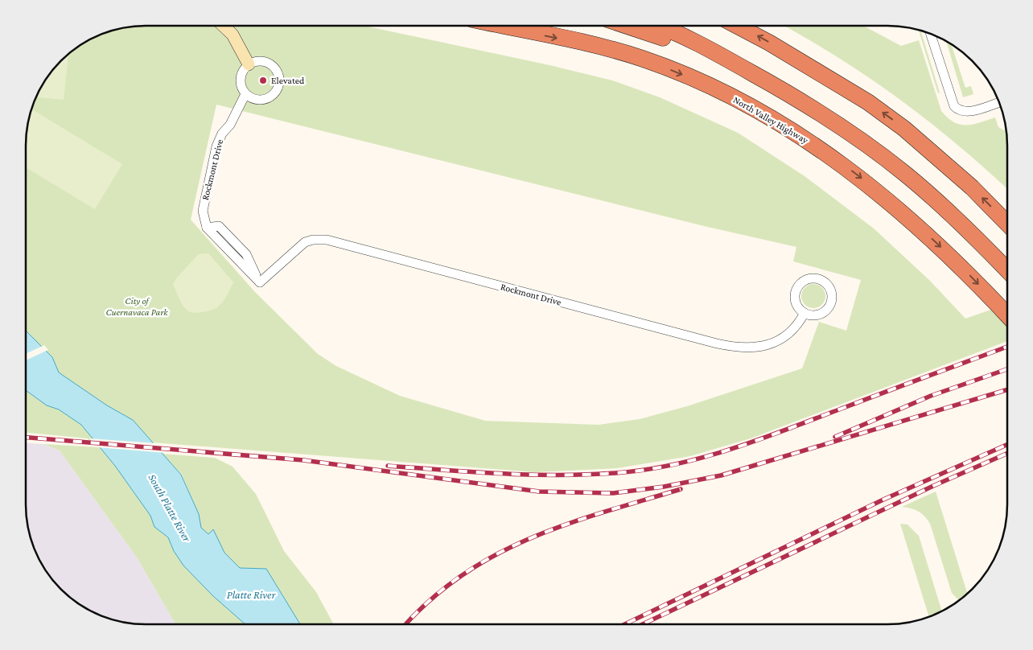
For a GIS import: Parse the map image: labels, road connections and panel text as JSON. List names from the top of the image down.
{
  "streets": {
    "highway": ["North Valley Highway"],
    "street": ["Rockmont Drive"]
  },
  "water": ["South Platte River", "Platte River"],
  "parks": ["City of Cuernavaca Park"],
  "places": ["Elevated"]
}
